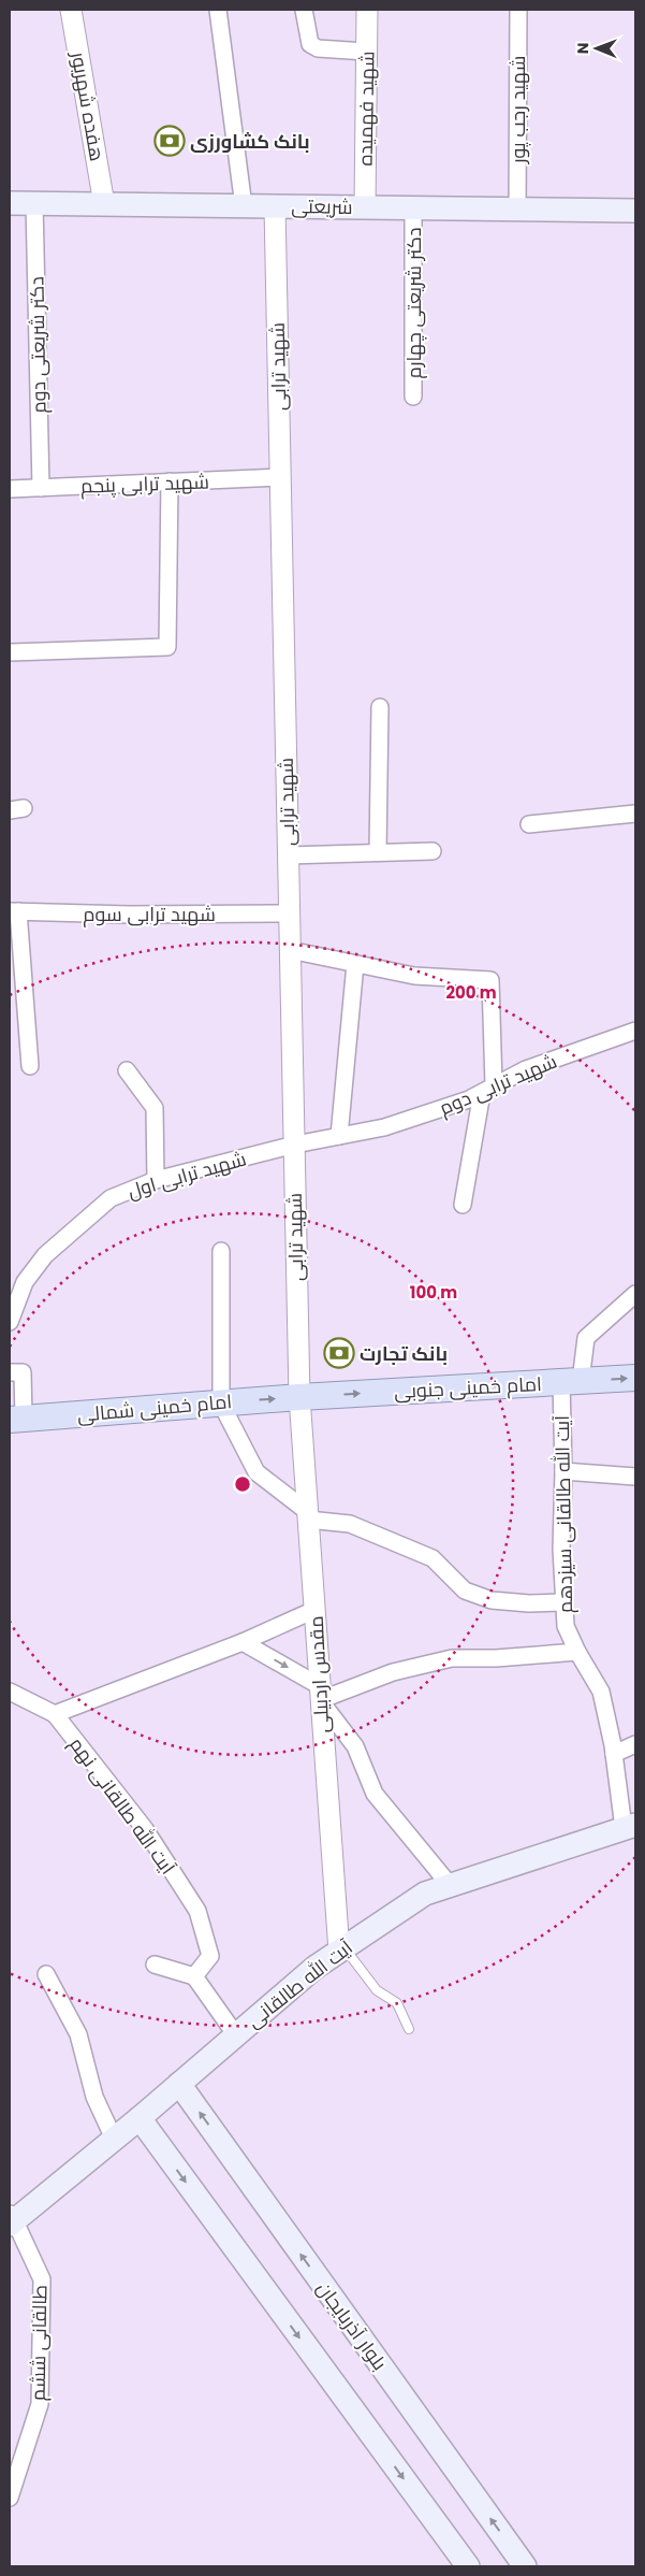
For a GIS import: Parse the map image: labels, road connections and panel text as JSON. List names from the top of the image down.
{
  "streets": {
    "main road": [
      "شریعتی",
      "امام خمینی جنوبی",
      "امام خمینی شمالی",
      "آیت الله طالقانی",
      "بلوار آذربایجان"
    ],
    "street": [
      "هفده شهریور",
      "شهید فهمیده",
      "شهید رجب پور",
      "دکتر شریعتی چهارم",
      "دکتر شریعتی دوم",
      "شهید ترابی",
      "شهید ترابی پنجم",
      "شهید ترابی سوم",
      "شهید ترابی دوم",
      "شهید ترابی اول",
      "آیت الله طالقانی سیزدهم",
      "مقدس اردبیلی",
      "آیت الله طالقانی نهم",
      "طالقانی ششم"
    ]
  },
  "crossings": [
    ["هفده شهریور", "شریعتی"],
    ["شهید فهمیده", "شریعتی"],
    ["شهید رجب پور", "شریعتی"],
    ["شریعتی", "دکتر شریعتی چهارم"],
    ["شریعتی", "دکتر شریعتی دوم"],
    ["شریعتی", "شهید ترابی"],
    ["دکتر شریعتی دوم", "شهید ترابی پنجم"],
    ["شهید ترابی", "شهید ترابی پنجم"],
    ["شهید ترابی", "شهید ترابی سوم"],
    ["شهید ترابی", "شهید ترابی دوم"],
    ["شهید ترابی", "شهید ترابی اول"],
    ["شهید ترابی", "امام خمینی جنوبی"],
    ["شهید ترابی", "امام خمینی شمالی"],
    ["شهید ترابی", "مقدس اردبیلی"],
    ["شهید ترابی دوم", "شهید ترابی اول"],
    ["امام خمینی جنوبی", "امام خمینی شمالی"],
    ["امام خمینی جنوبی", "آیت الله طالقانی سیزدهم"],
    ["امام خمینی جنوبی", "مقدس اردبیلی"],
    ["امام خمینی شمالی", "مقدس اردبیلی"],
    ["آیت الله طالقانی سیزدهم", "آیت الله طالقانی"],
    ["مقدس اردبیلی", "آیت الله طالقانی"],
    ["آیت الله طالقانی", "بلوار آذربایجان"],
    ["آیت الله طالقانی", "طالقانی ششم"]
  ],
  "one_way": ["امام خمینی جنوبی"],
  "places": {
    "bank": ["بانک کشاورزی", "بانک تجارت"]
  },
  "north": "left",
  "rings": ["200 m", "100 m"]
}
